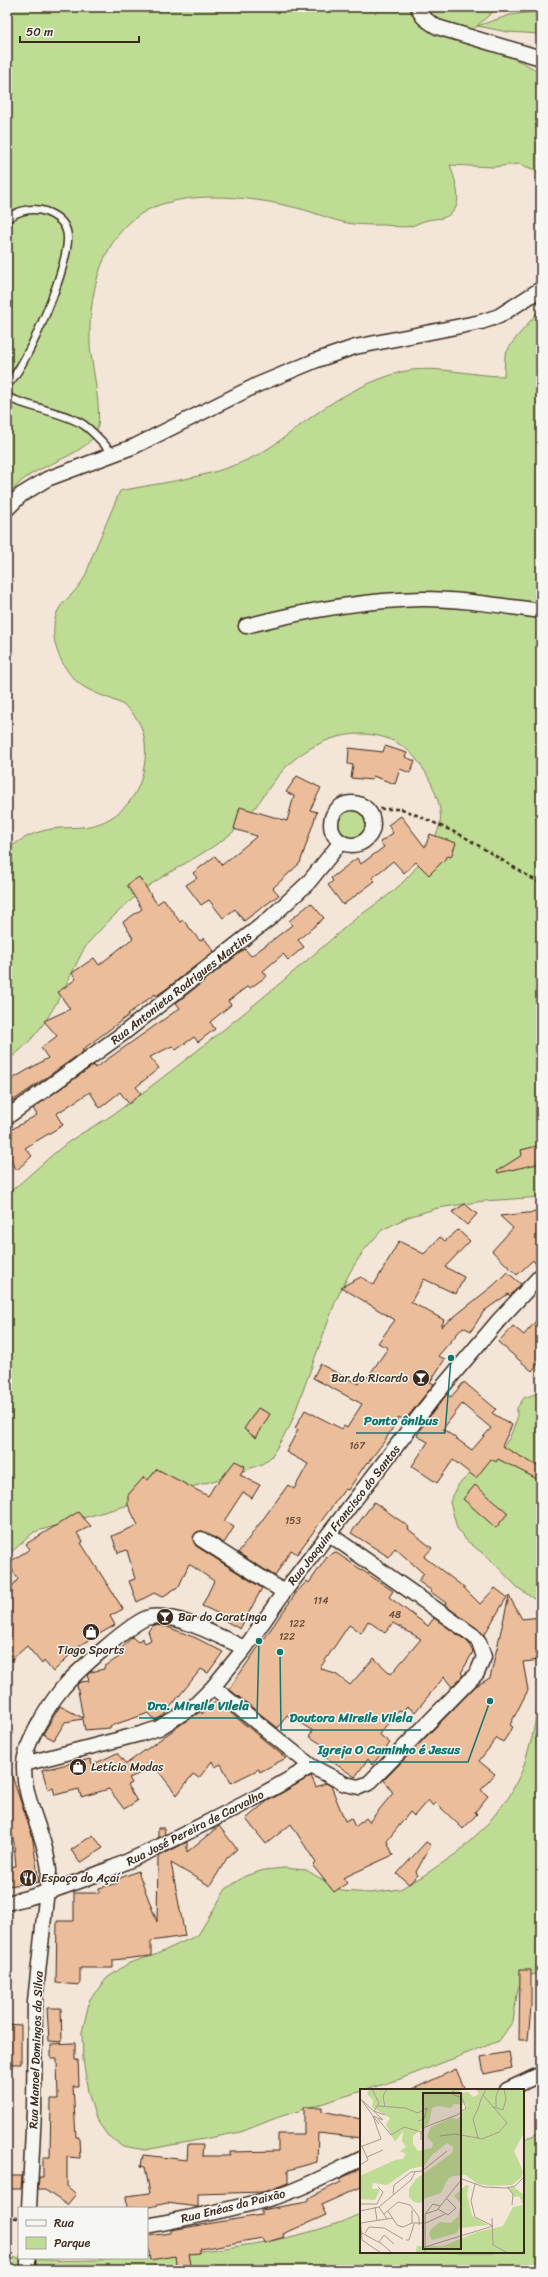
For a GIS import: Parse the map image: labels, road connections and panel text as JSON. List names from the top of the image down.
{
  "streets": {
    "street": [
      "Rua Antonieta Rodrigues Martins",
      "Rua Joaquim Francisco do Santos",
      "Rua José Pereira de Carvalho",
      "Rua Manoel Domingos da Silva",
      "Rua Enéas da Paixão"
    ]
  },
  "crossings": [
    ["Rua José Pereira de Carvalho", "Rua Manoel Domingos da Silva"]
  ],
  "places": {
    "other": [
      "Ponto ônibus",
      "Dra. Mireile Vilela",
      "Doutora Mireile Vilela",
      "Igreja O Caminho é Jesus"
    ],
    "bar": ["Bar do Ricardo", "Bar do Caratinga"],
    "shop": ["Tiago Sports", "Letícia Modas"],
    "restaurant": ["Espaço do Açaí"]
  },
  "house_numbers": [
    "167",
    "153",
    "114",
    "48",
    "122",
    "122"
  ],
  "legend": ["Rua", "Parque"],
  "scale_bar": "50 m"
}
